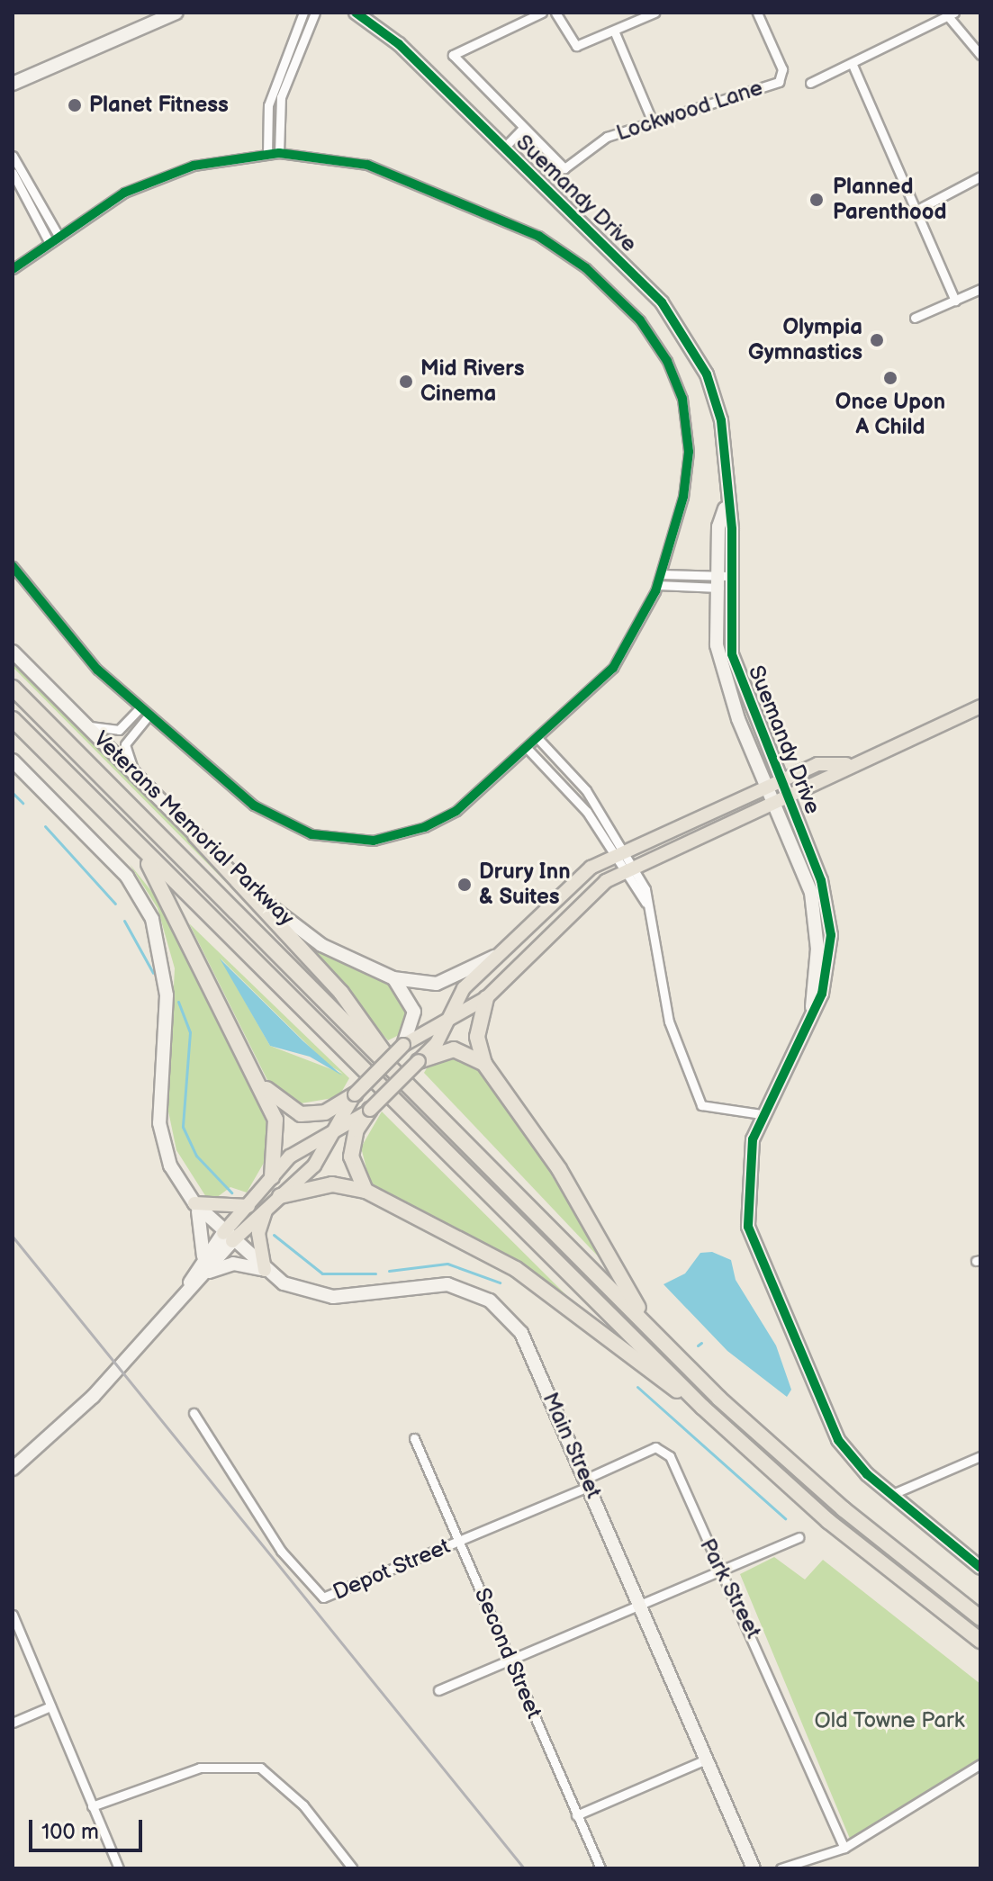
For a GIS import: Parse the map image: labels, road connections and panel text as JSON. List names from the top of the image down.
{
  "streets": {
    "street": [
      "Lockwood Lane",
      "Suemandy Drive",
      "Veterans Memorial Parkway",
      "Main Street",
      "Depot Street",
      "Park Street",
      "Second Street"
    ]
  },
  "crossings": [
    ["Main Street", "Depot Street"],
    ["Main Street", "Park Street"],
    ["Depot Street", "Park Street"],
    ["Depot Street", "Second Street"]
  ],
  "parks": ["Old Towne Park"],
  "places": [
    "Planet Fitness",
    "Planned Parenthood",
    "Olympia Gymnastics",
    "Once Upon A Child",
    "Mid Rivers Cinema",
    "Drury Inn & Suites"
  ],
  "scale_bar": "100 m"
}
